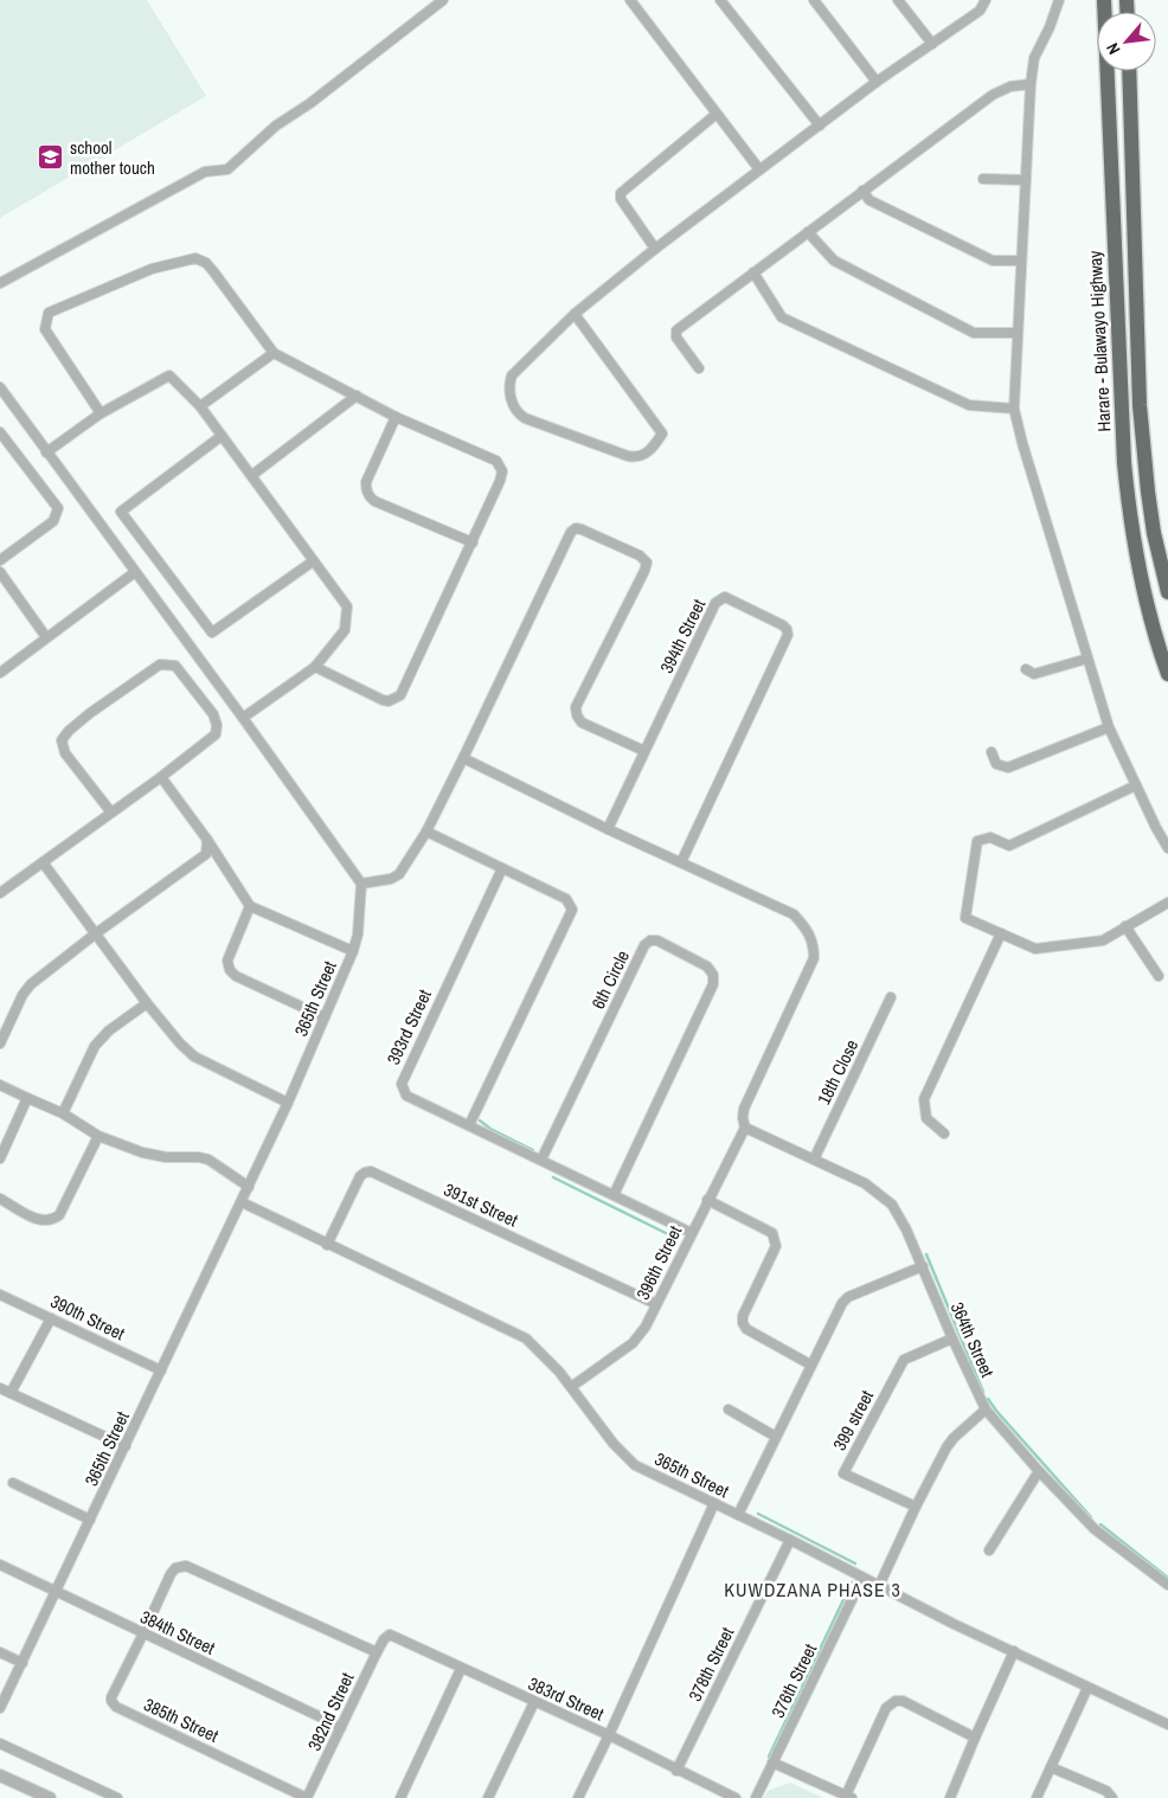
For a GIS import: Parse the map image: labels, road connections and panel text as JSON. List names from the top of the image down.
{
  "streets": {
    "highway": ["Harare - Bulawayo Highway"],
    "street": [
      "394th Street",
      "6th Circle",
      "365th Street",
      "393rd Street",
      "18th Close",
      "391st Street",
      "396th Street",
      "390th Street",
      "364th Street",
      "399 street",
      "384th Street",
      "378th Street",
      "376th Street",
      "383rd Street",
      "382nd Street",
      "385th Street"
    ]
  },
  "crossings": [
    ["6th Circle", "393rd Street"],
    ["365th Street", "391st Street"],
    ["365th Street", "396th Street"],
    ["365th Street", "390th Street"],
    ["365th Street", "384th Street"],
    ["365th Street", "378th Street"],
    ["365th Street", "376th Street"],
    ["393rd Street", "396th Street"],
    ["18th Close", "364th Street"],
    ["391st Street", "396th Street"],
    ["396th Street", "364th Street"],
    ["364th Street", "399 street"],
    ["384th Street", "382nd Street"],
    ["384th Street", "385th Street"],
    ["378th Street", "383rd Street"],
    ["383rd Street", "382nd Street"],
    ["382nd Street", "385th Street"]
  ],
  "districts": ["KUWDZANA PHASE 3"],
  "places": {
    "school or university": ["school mother touch"]
  },
  "north": "bottom left"
}
